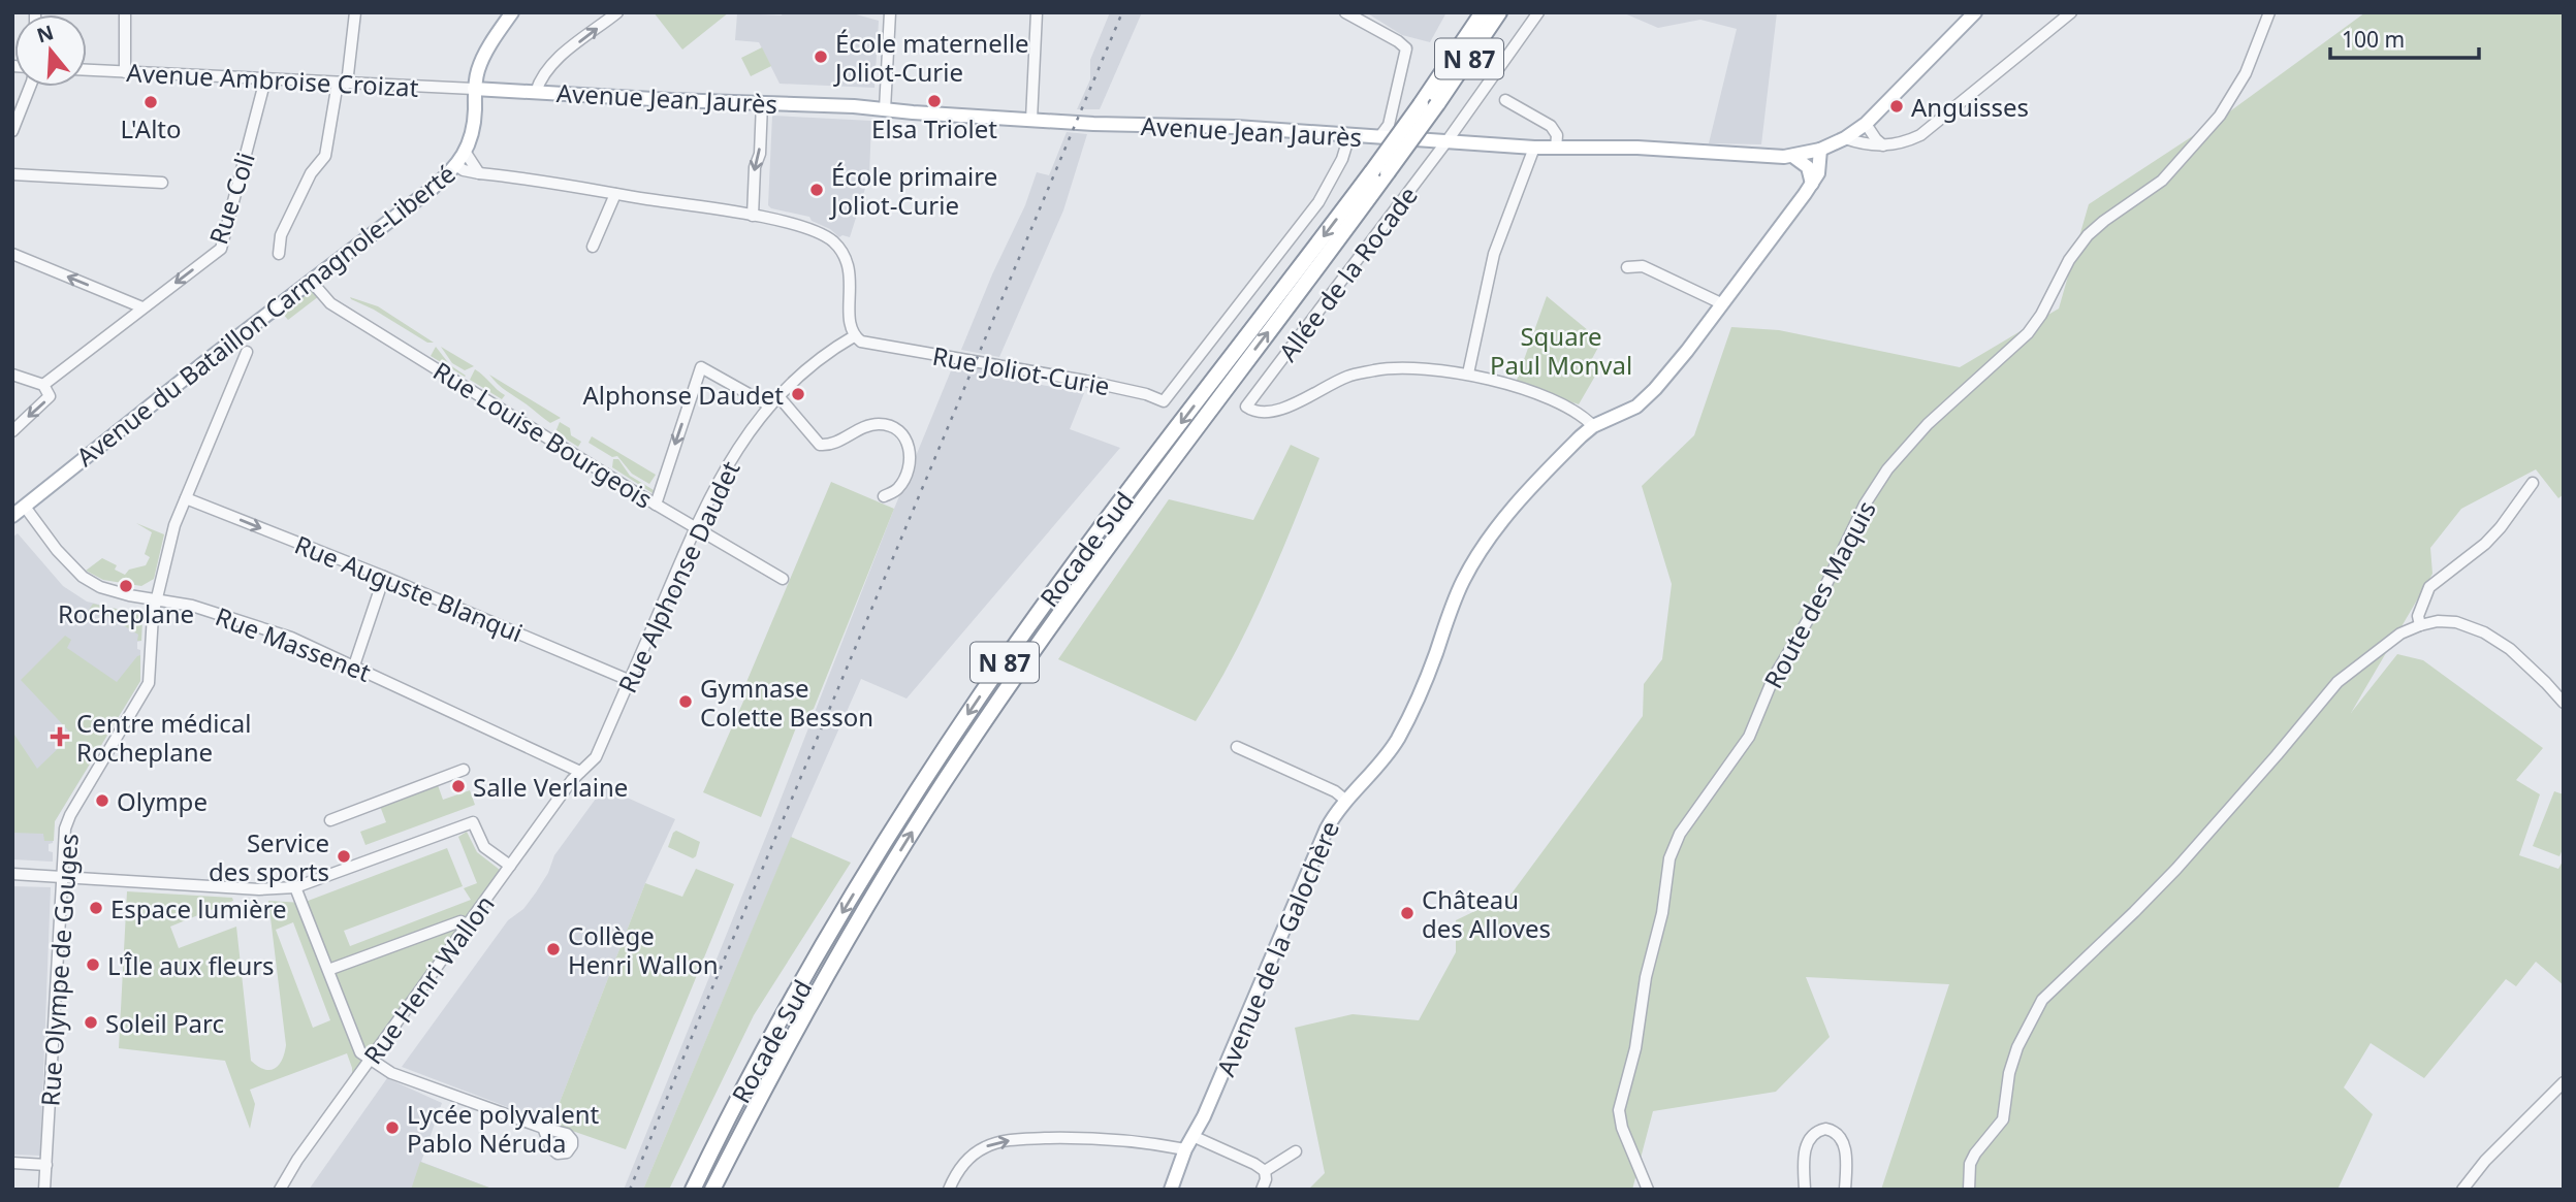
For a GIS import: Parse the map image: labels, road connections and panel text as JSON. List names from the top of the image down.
{
  "streets": {
    "highway": ["N 87", "Rocade Sud"],
    "main road": ["Avenue Jean Jaurès", "Avenue du Bataillon Carmagnole-Liberté", "Avenue de la Galochère"],
    "street": [
      "Avenue Ambroise Croizat",
      "Rue Coli",
      "Allée de la Rocade",
      "Rue Joliot-Curie",
      "Rue Louise Bourgeois",
      "Rue Alphonse Daudet",
      "Rue Auguste Blanqui",
      "Route des Maquis",
      "Rue Massenet",
      "Rue Olympe de Gouges",
      "Rue Henri Wallon"
    ]
  },
  "crossings": [
    ["Avenue Ambroise Croizat", "Avenue Jean Jaurès"],
    ["Avenue Ambroise Croizat", "Rue Coli"],
    ["Avenue Ambroise Croizat", "Avenue du Bataillon Carmagnole-Liberté"],
    ["Avenue Jean Jaurès", "Allée de la Rocade"],
    ["Avenue Jean Jaurès", "Avenue du Bataillon Carmagnole-Liberté"],
    ["Avenue Jean Jaurès", "Rue Joliot-Curie"],
    ["Avenue Jean Jaurès", "Avenue de la Galochère"],
    ["Avenue du Bataillon Carmagnole-Liberté", "Rue Louise Bourgeois"],
    ["Avenue du Bataillon Carmagnole-Liberté", "Rue Massenet"],
    ["Rue Joliot-Curie", "Rue Alphonse Daudet"],
    ["Rue Louise Bourgeois", "Rue Alphonse Daudet"],
    ["Rue Alphonse Daudet", "Rue Auguste Blanqui"],
    ["Rue Alphonse Daudet", "Rue Massenet"],
    ["Rue Alphonse Daudet", "Rue Henri Wallon"],
    ["Rue Auguste Blanqui", "Rue Olympe de Gouges"],
    ["Rue Massenet", "Rue Olympe de Gouges"],
    ["Rue Massenet", "Rue Henri Wallon"]
  ],
  "one_way": ["Rue Auguste Blanqui"],
  "parks": ["Square Paul Monval"],
  "places": {
    "other": [
      "École maternelle Joliot-Curie",
      "Elsa Triolet",
      "L'Alto",
      "Anguisses",
      "École primaire Joliot-Curie",
      "Alphonse Daudet",
      "Rocheplane",
      "Gymnase Colette Besson",
      "Salle Verlaine",
      "Olympe",
      "Service des sports",
      "Espace lumière",
      "Château des Alloves",
      "Collège Henri Wallon",
      "L'Île aux fleurs",
      "Soleil Parc",
      "Lycée polyvalent Pablo Néruda"
    ],
    "health": ["Centre médical Rocheplane"]
  },
  "scale_bar": "100 m",
  "north": "top"
}
